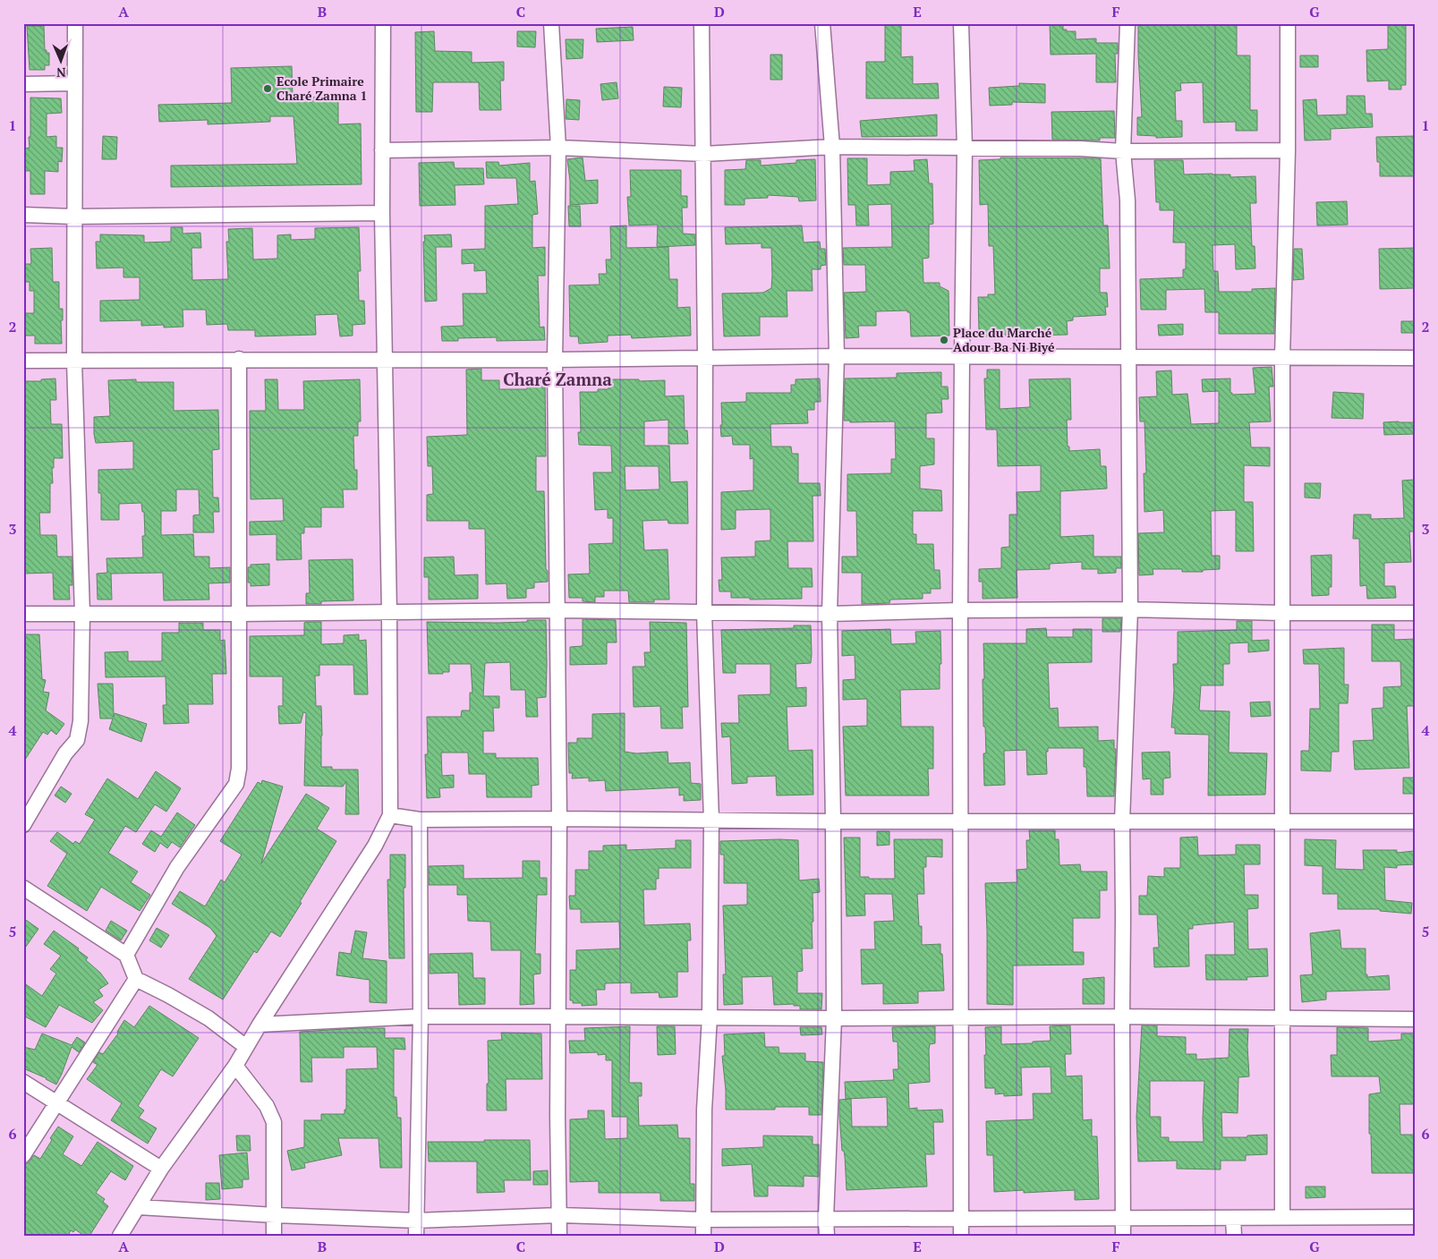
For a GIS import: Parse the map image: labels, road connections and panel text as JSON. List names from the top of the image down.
{
  "districts": ["Charé Zamna"],
  "places": ["Ecole Primaire Charé Zamna 1", "Place du Marché Adour Ba Ni Biyé"],
  "north": "bottom",
  "grid": {
    "columns": [
      "A",
      "B",
      "C",
      "D",
      "E",
      "F",
      "G"
    ],
    "rows": [
      "1",
      "2",
      "3",
      "4",
      "5",
      "6"
    ]
  }
}
